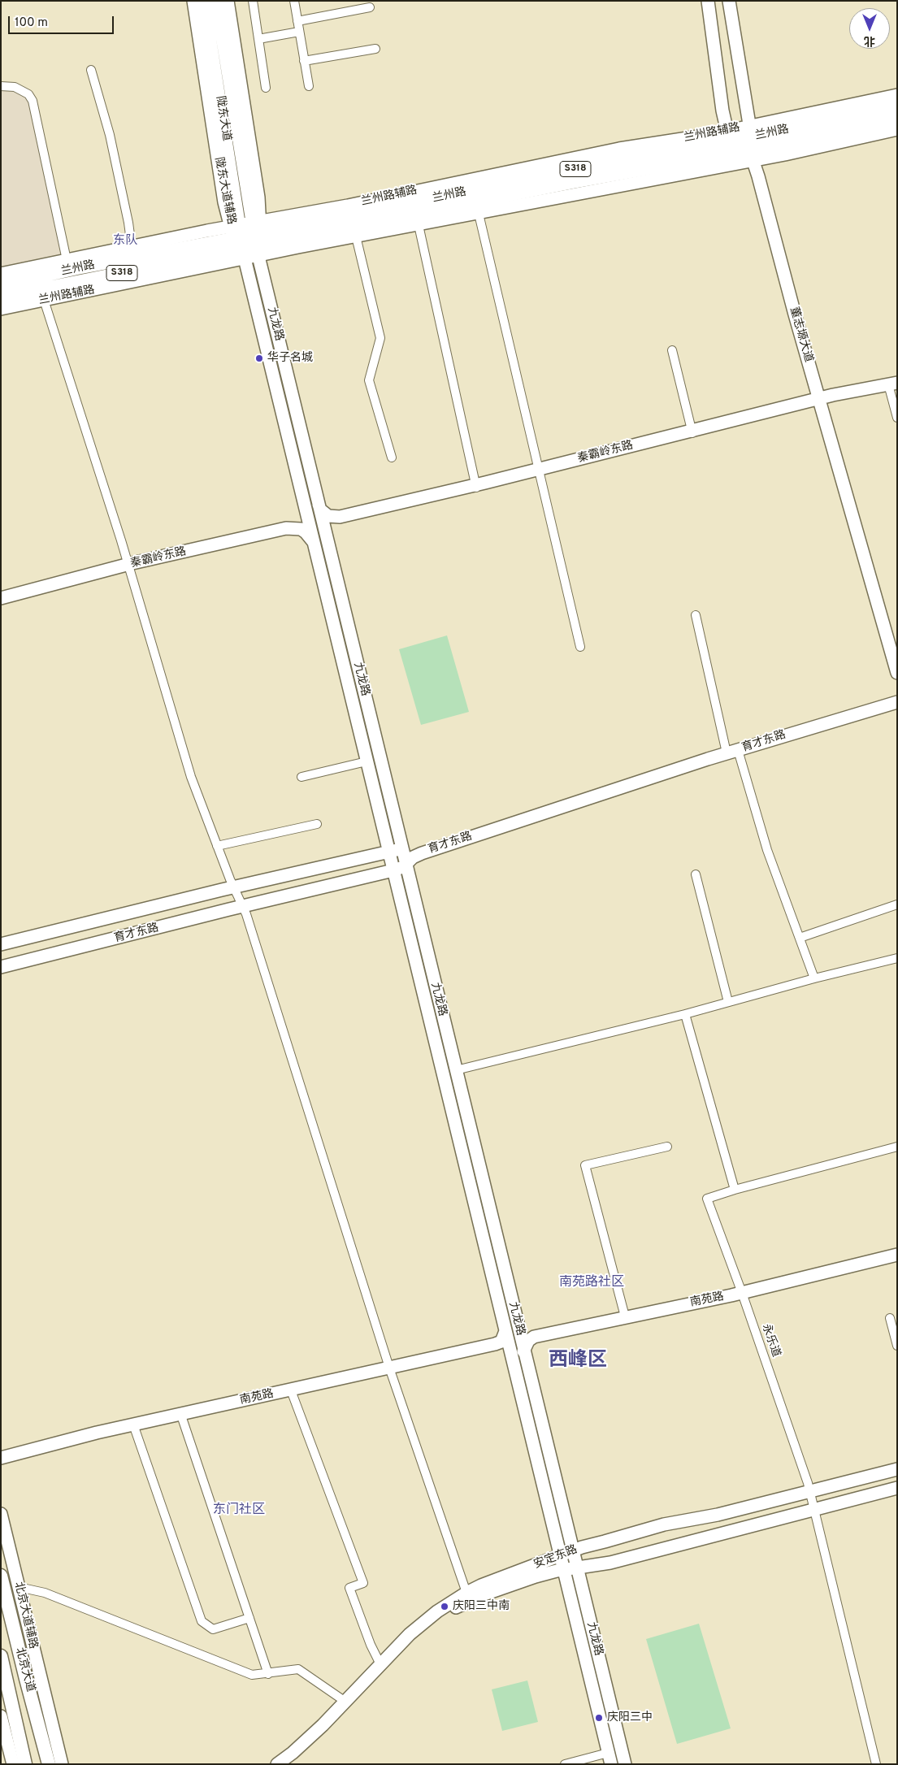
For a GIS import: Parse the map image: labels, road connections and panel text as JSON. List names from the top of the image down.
{
  "streets": {
    "main road": [
      "陇东大道",
      "兰州路辅路",
      "兰州路",
      "S318",
      "陇东大道辅路",
      "九龙路",
      "董志塬大道",
      "秦霸岭东路",
      "育才东路",
      "南苑路",
      "安定东路",
      "北京大道辅路",
      "北京大道"
    ],
    "street": ["永乐道"]
  },
  "crossings": [
    ["陇东大道", "兰州路辅路"],
    ["陇东大道", "兰州路"],
    ["陇东大道", "陇东大道辅路"],
    ["陇东大道", "九龙路"],
    ["兰州路辅路", "兰州路"],
    ["兰州路辅路", "陇东大道辅路"],
    ["兰州路辅路", "九龙路"],
    ["兰州路辅路", "董志塬大道"],
    ["兰州路", "陇东大道辅路"],
    ["兰州路", "九龙路"],
    ["兰州路", "董志塬大道"],
    ["陇东大道辅路", "九龙路"],
    ["九龙路", "秦霸岭东路"],
    ["九龙路", "育才东路"],
    ["九龙路", "南苑路"],
    ["九龙路", "安定东路"],
    ["董志塬大道", "秦霸岭东路"],
    ["南苑路", "永乐道"],
    ["永乐道", "安定东路"]
  ],
  "districts": [
    "东队",
    "南苑路社区",
    "西峰区",
    "东门社区"
  ],
  "places": ["华子名城", "庆阳三中南", "庆阳三中"],
  "scale_bar": "100 m",
  "north": "bottom"
}
